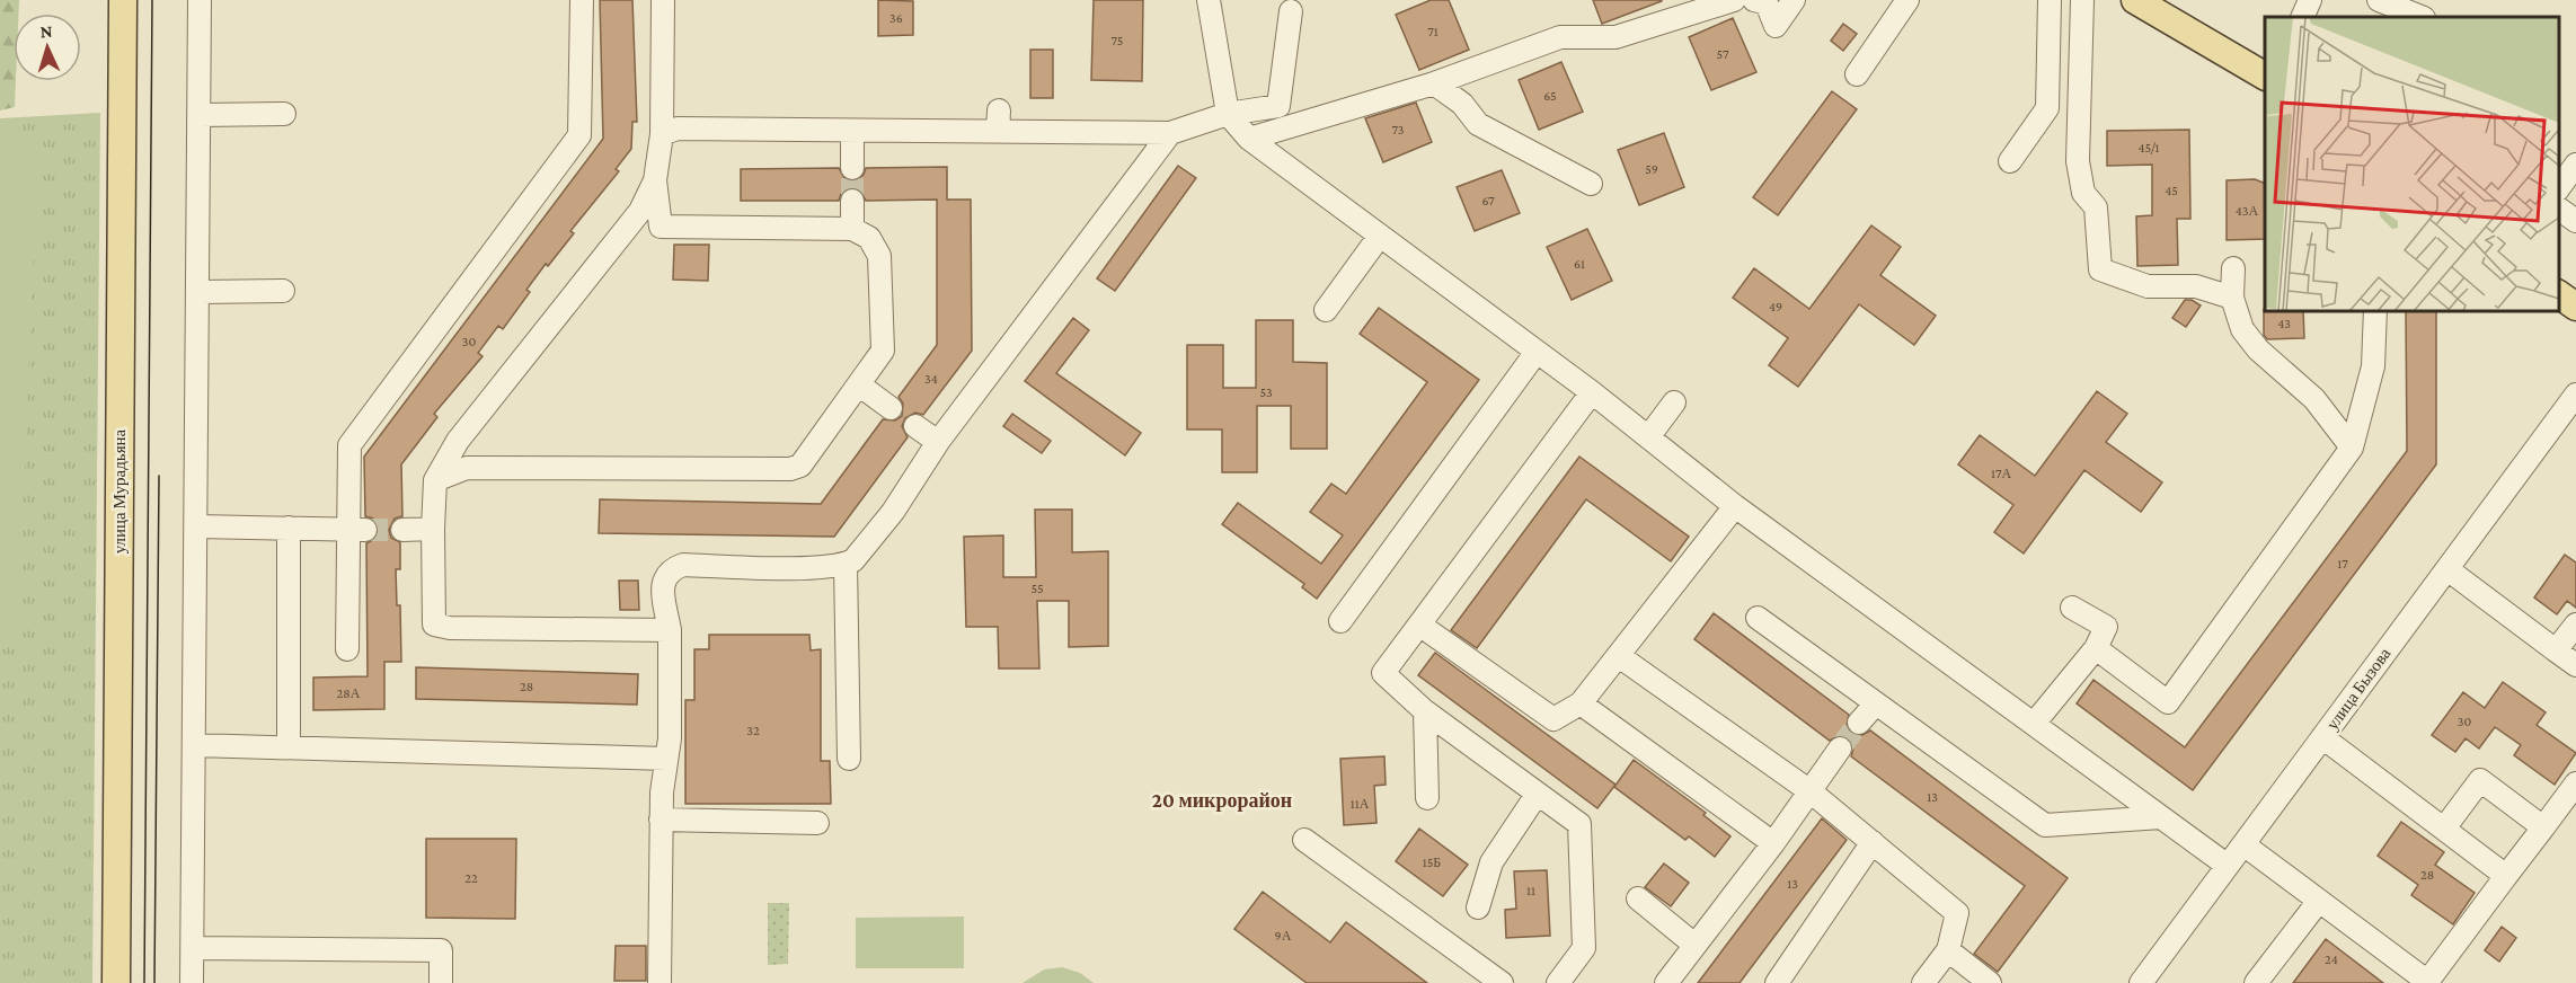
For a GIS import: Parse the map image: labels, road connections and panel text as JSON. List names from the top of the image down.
{
  "streets": {
    "main road": ["улица Мурадьяна"],
    "street": ["улица Бызова"]
  },
  "districts": ["20 микрорайон"],
  "house_numbers": [
    "36",
    "71",
    "75",
    "57",
    "65",
    "73",
    "45/1",
    "59",
    "45",
    "67",
    "43А",
    "61",
    "49",
    "43",
    "30",
    "34",
    "53",
    "17А",
    "17",
    "55",
    "28",
    "28А",
    "30",
    "32",
    "13",
    "11А",
    "15Б",
    "28",
    "22",
    "13",
    "11",
    "9А",
    "24"
  ],
  "north": "top"
}
